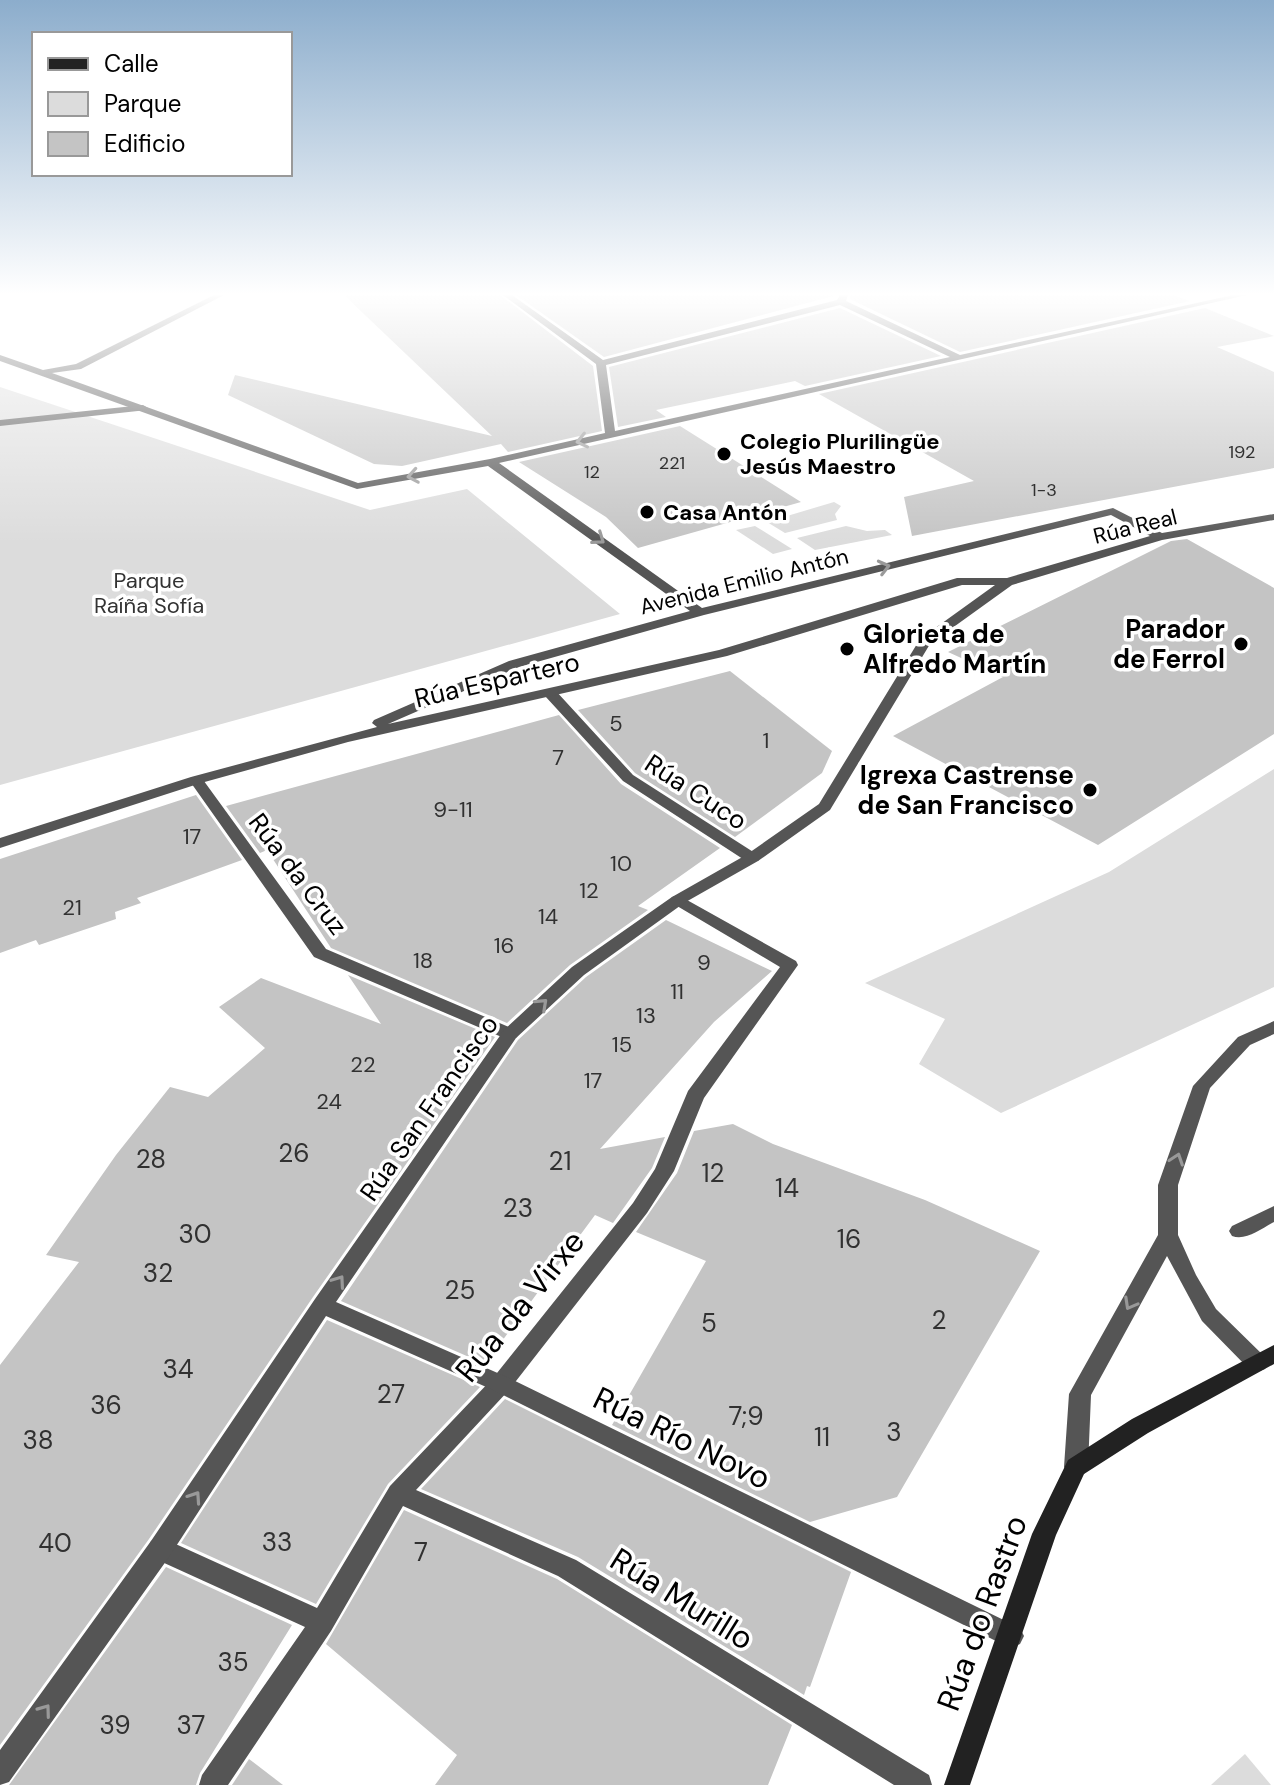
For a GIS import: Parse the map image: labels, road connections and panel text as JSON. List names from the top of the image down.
{
  "streets": {
    "main road": ["Rúa do Rastro"],
    "street": [
      "Rúa Real",
      "Avenida Emilio Antón",
      "Rúa Espartero",
      "Rúa Cuco",
      "Rúa da Cruz",
      "Rúa San Francisco",
      "Rúa da Virxe",
      "Rúa Río Novo",
      "Rúa Murillo"
    ]
  },
  "crossings": [
    ["Rúa Real", "Avenida Emilio Antón"],
    ["Rúa Real", "Rúa Espartero"],
    ["Rúa Real", "Rúa San Francisco"],
    ["Avenida Emilio Antón", "Rúa Espartero"],
    ["Rúa Espartero", "Rúa Cuco"],
    ["Rúa Espartero", "Rúa da Cruz"],
    ["Rúa Espartero", "Rúa San Francisco"],
    ["Rúa Cuco", "Rúa San Francisco"],
    ["Rúa da Cruz", "Rúa San Francisco"],
    ["Rúa San Francisco", "Rúa da Virxe"],
    ["Rúa San Francisco", "Rúa Río Novo"],
    ["Rúa da Virxe", "Rúa Río Novo"],
    ["Rúa da Virxe", "Rúa Murillo"],
    ["Rúa Río Novo", "Rúa do Rastro"]
  ],
  "one_way": ["Avenida Emilio Antón", "Rúa San Francisco"],
  "parks": ["Parque Raíña Sofía"],
  "places": [
    "Colegio Plurilingüe Jesús Maestro",
    "Casa Antón",
    "Parador de Ferrol",
    "Glorieta de Alfredo Martín",
    "Igrexa Castrense de San Francisco"
  ],
  "house_numbers": [
    "192",
    "221",
    "12",
    "1-3",
    "5",
    "1",
    "7",
    "9-11",
    "17",
    "10",
    "12",
    "21",
    "14",
    "16",
    "18",
    "9",
    "11",
    "13",
    "15",
    "22",
    "17",
    "24",
    "26",
    "28",
    "21",
    "12",
    "14",
    "23",
    "30",
    "16",
    "32",
    "25",
    "2",
    "5",
    "34",
    "27",
    "36",
    "7;9",
    "3",
    "11",
    "38",
    "33",
    "40",
    "7",
    "35",
    "39",
    "37"
  ],
  "legend": ["Calle", "Parque", "Edificio"]
}
